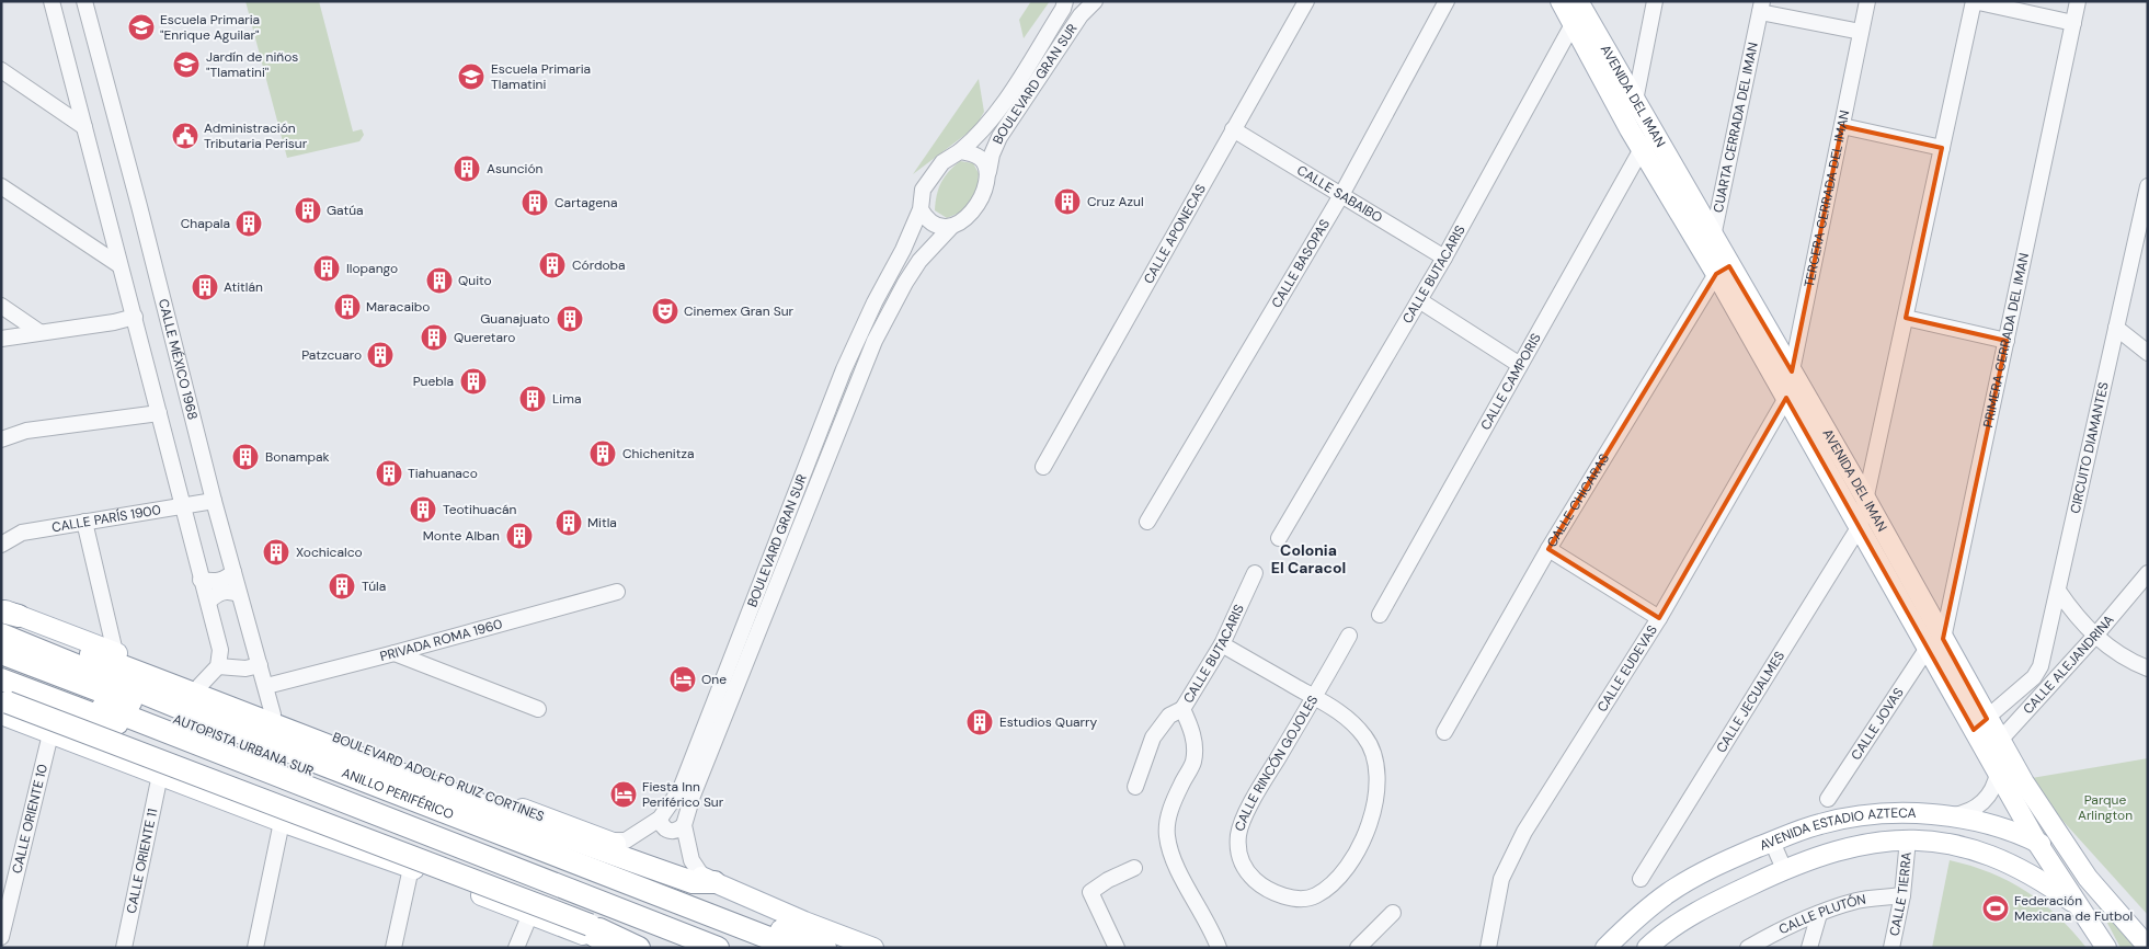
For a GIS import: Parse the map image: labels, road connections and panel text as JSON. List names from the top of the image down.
{
  "streets": {
    "highway": ["AUTOPISTA URBANA SUR", "ANILLO PERIFÉRICO"],
    "main road": ["AVENIDA DEL IMAN", "BOULEVARD ADOLFO RUIZ CORTINES", "AVENIDA ESTADIO AZTECA"],
    "street": [
      "BOULEVARD GRAN SUR",
      "CUARTA CERRADA DEL IMAN",
      "CALLE SABAIBO",
      "TERCERA CERRADA DEL IMAN",
      "CALLE APONECAS",
      "CALLE BASOPAS",
      "CALLE BUTACARIS",
      "PRIMERA CERRADA DEL IMAN",
      "CALLE MÉXICO 1968",
      "CALLE CAMPORIS",
      "CIRCUITO DIAMANTES",
      "CALLE CHICARAS",
      "CALLE PARÍS 1900",
      "PRIVADA ROMA 1960",
      "CALLE ALEJANDRINA",
      "CALLE EUDEVAS",
      "CALLE JECUALMES",
      "CALLE JOVAS",
      "CALLE RINCÓN GOJOLES",
      "CALLE ORIENTE 10",
      "CALLE ORIENTE 11",
      "CALLE TIERRA",
      "CALLE PLUTÓN"
    ]
  },
  "crossings": [
    ["BOULEVARD GRAN SUR", "BOULEVARD ADOLFO RUIZ CORTINES"],
    ["AVENIDA DEL IMAN", "CUARTA CERRADA DEL IMAN"],
    ["AVENIDA DEL IMAN", "TERCERA CERRADA DEL IMAN"],
    ["AVENIDA DEL IMAN", "CALLE BUTACARIS"],
    ["AVENIDA DEL IMAN", "PRIMERA CERRADA DEL IMAN"],
    ["AVENIDA DEL IMAN", "CALLE CAMPORIS"],
    ["AVENIDA DEL IMAN", "CALLE CHICARAS"],
    ["AVENIDA DEL IMAN", "CALLE ALEJANDRINA"],
    ["AVENIDA DEL IMAN", "CALLE EUDEVAS"],
    ["AVENIDA DEL IMAN", "CALLE JECUALMES"],
    ["AVENIDA DEL IMAN", "CALLE JOVAS"],
    ["AVENIDA DEL IMAN", "AVENIDA ESTADIO AZTECA"],
    ["CALLE SABAIBO", "CALLE APONECAS"],
    ["CALLE SABAIBO", "CALLE BASOPAS"],
    ["CALLE SABAIBO", "CALLE BUTACARIS"],
    ["TERCERA CERRADA DEL IMAN", "CALLE EUDEVAS"],
    ["CALLE BUTACARIS", "CALLE RINCÓN GOJOLES"],
    ["PRIMERA CERRADA DEL IMAN", "CALLE JOVAS"],
    ["CALLE MÉXICO 1968", "CALLE PARÍS 1900"],
    ["CALLE MÉXICO 1968", "PRIVADA ROMA 1960"],
    ["CALLE MÉXICO 1968", "BOULEVARD ADOLFO RUIZ CORTINES"],
    ["CIRCUITO DIAMANTES", "CALLE ALEJANDRINA"],
    ["AVENIDA ESTADIO AZTECA", "CALLE TIERRA"],
    ["CALLE TIERRA", "CALLE PLUTÓN"]
  ],
  "districts": ["Colonia El Caracol"],
  "parks": ["Parque Arlington"],
  "places": {
    "school or university": ["Escuela Primaria \"Enrique Aguilar\"", "Jardín de niños \"Tlamatini\"", "Escuela Primaria Tlamatini"],
    "public building": ["Administración Tributaria Perisur"],
    "building": [
      "Asunción",
      "Cruz Azul",
      "Cartagena",
      "Gatúa",
      "Chapala",
      "Córdoba",
      "Ilopango",
      "Quito",
      "Atitlán",
      "Maracaibo",
      "Guanajuato",
      "Queretaro",
      "Patzcuaro",
      "Puebla",
      "Lima",
      "Chichenitza",
      "Bonampak",
      "Tiahuanaco",
      "Teotihuacán",
      "Mitla",
      "Monte Alban",
      "Xochicalco",
      "Túla",
      "Estudios Quarry"
    ],
    "theatre": ["Cinemex Gran Sur"],
    "hotel": ["One", "Fiesta Inn Periférico Sur"],
    "sports": ["Federación Mexicana de Futbol"]
  }
}
